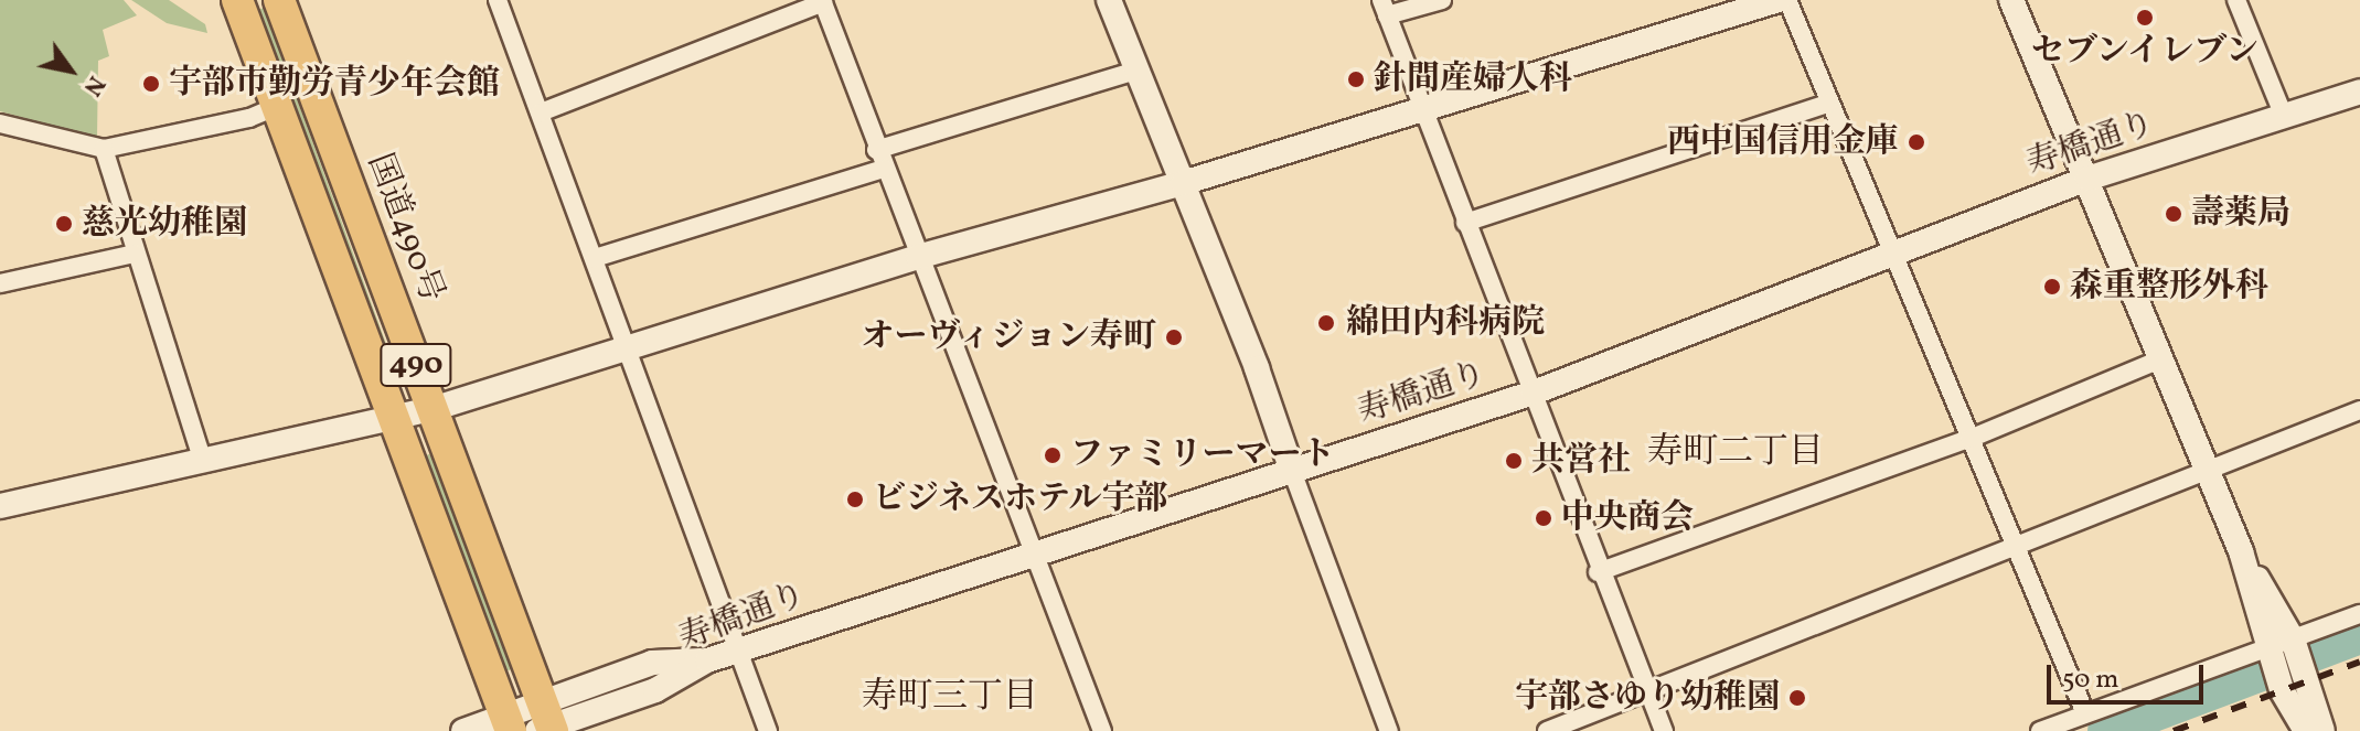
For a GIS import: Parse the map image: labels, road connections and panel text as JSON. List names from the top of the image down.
{
  "streets": {
    "highway": ["国道490号", "490"],
    "street": ["寿橋通り"]
  },
  "crossings": [
    ["寿橋通り", "国道490号"],
    ["寿橋通り", "490"]
  ],
  "districts": ["寿町二丁目", "寿町三丁目"],
  "places": [
    "セブンイレブン",
    "針間産婦人科",
    "宇部市勤労青少年会館",
    "西中国信用金庫",
    "壽薬局",
    "慈光幼稚園",
    "森重整形外科",
    "綿田内科病院",
    "オーヴィジョン寿町",
    "ファミリーマート",
    "共営社",
    "ビジネスホテル宇部",
    "中央商会",
    "宇部さゆり幼稚園"
  ],
  "scale_bar": "50 m",
  "north": "bottom right"
}
